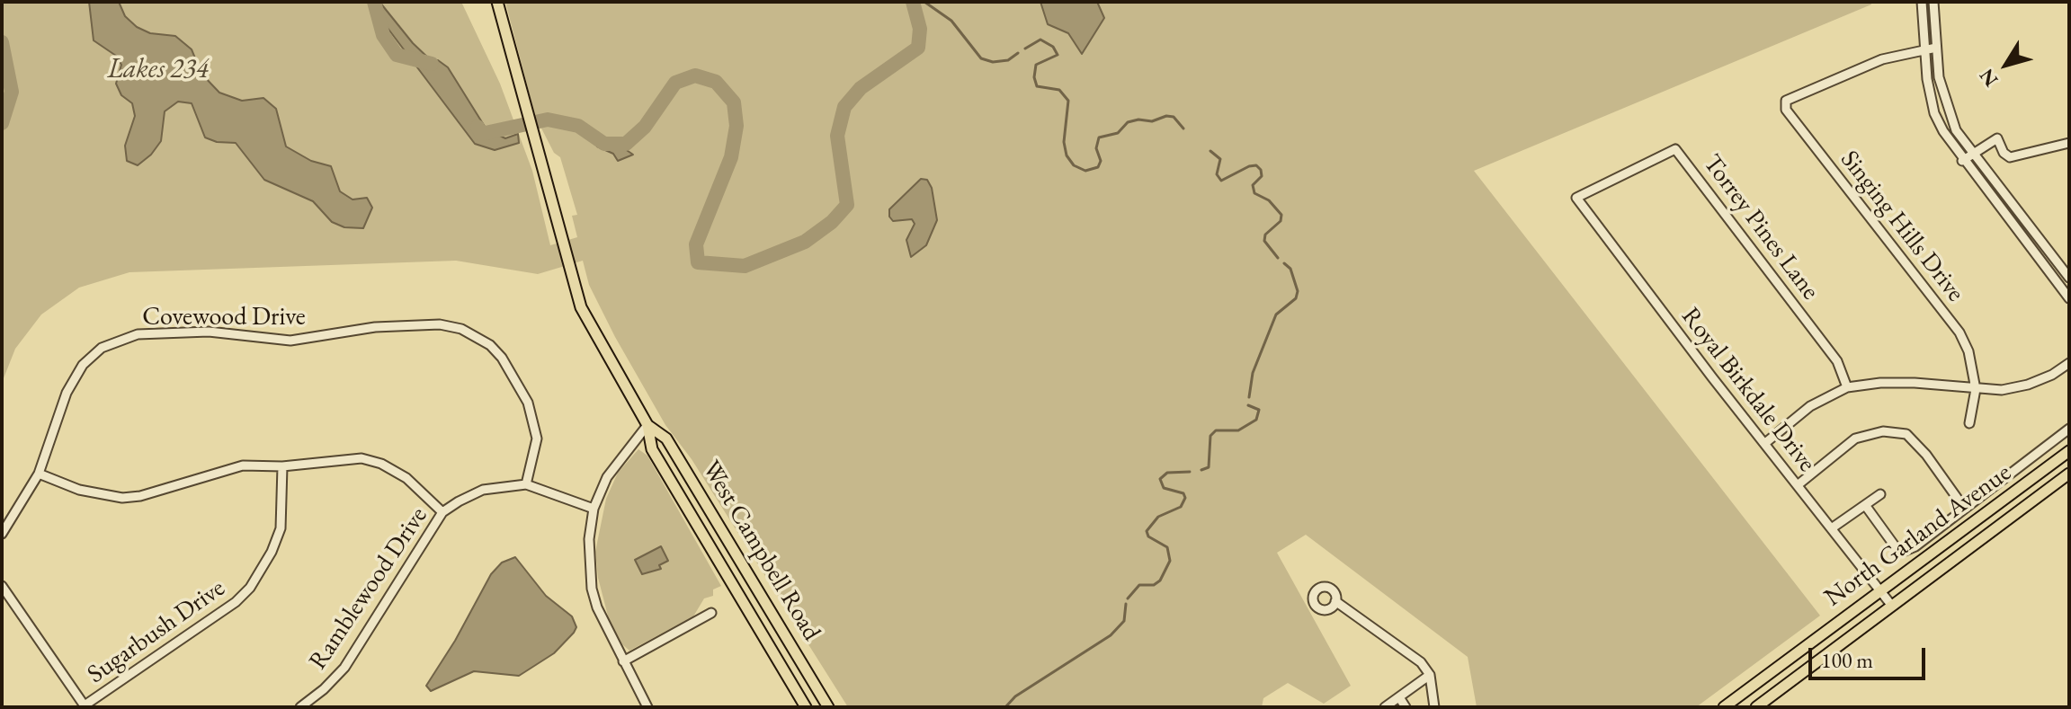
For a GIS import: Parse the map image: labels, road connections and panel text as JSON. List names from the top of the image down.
{
  "streets": {
    "main road": ["North Garland Avenue", "West Campbell Road"],
    "street": [
      "Singing Hills Drive",
      "Torrey Pines Lane",
      "Covewood Drive",
      "Royal Birkdale Drive",
      "Ramblewood Drive",
      "Sugarbush Drive"
    ]
  },
  "crossings": [
    ["Torrey Pines Lane", "Royal Birkdale Drive"],
    ["Covewood Drive", "Ramblewood Drive"],
    ["Royal Birkdale Drive", "North Garland Avenue"]
  ],
  "water": ["Lakes 234"],
  "scale_bar": "100 m",
  "north": "bottom left"
}
